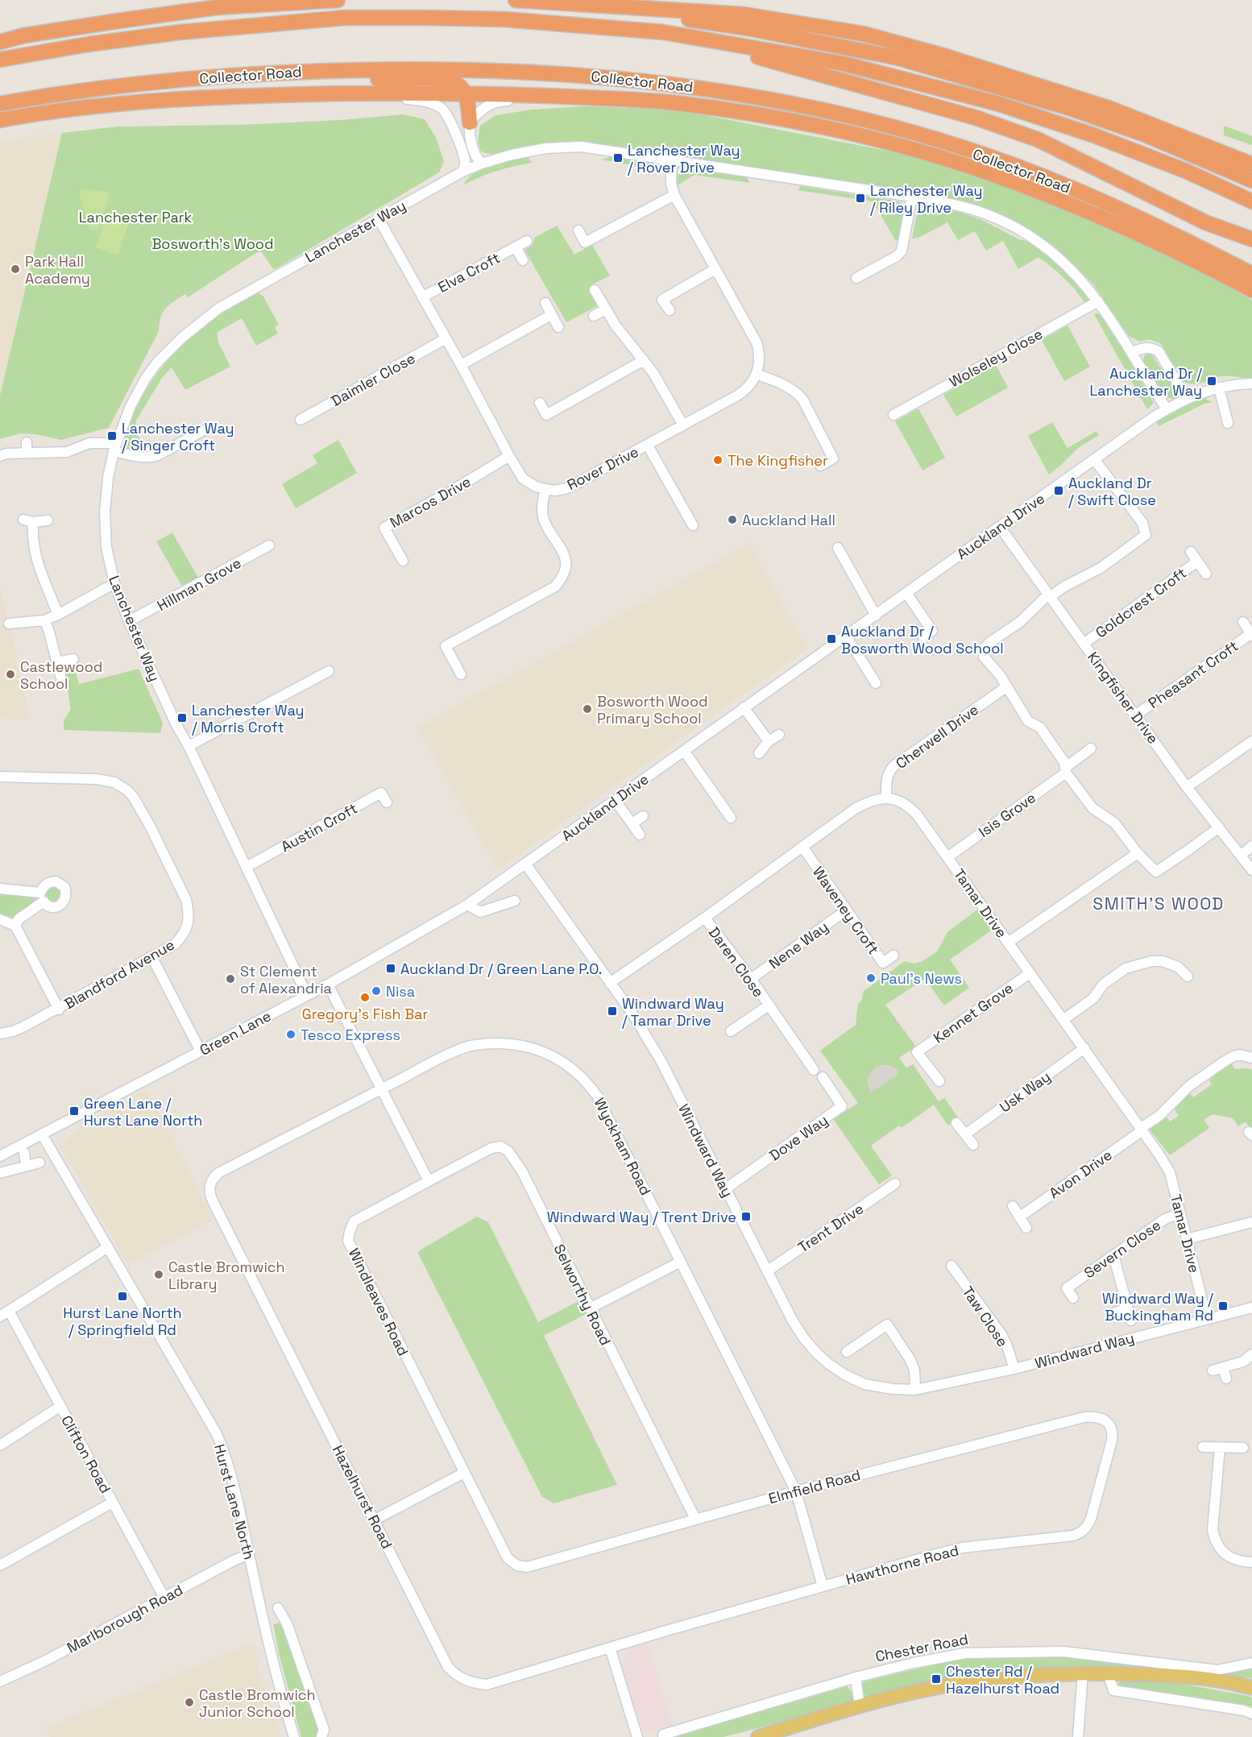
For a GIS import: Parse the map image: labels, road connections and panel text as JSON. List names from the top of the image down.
{
  "streets": {
    "highway": ["Collector Road"],
    "street": [
      "Lanchester Way",
      "Elva Croft",
      "Wolseley Close",
      "Daimler Close",
      "Rover Drive",
      "Marcos Drive",
      "Auckland Drive",
      "Hillman Grove",
      "Goldcrest Croft",
      "Pheasant Croft",
      "Kingfisher Drive",
      "Cherwell Drive",
      "Isis Grove",
      "Austin Croft",
      "Tamar Drive",
      "Waveney Croft",
      "Nene Way",
      "Daren Close",
      "Blandford Avenue",
      "Kennet Grove",
      "Green Lane",
      "Usk Way",
      "Dove Way",
      "Wyckham Road",
      "Windward Way",
      "Avon Drive",
      "Trent Drive",
      "Severn Close",
      "Selworthy Road",
      "Windleaves Road",
      "Taw Close",
      "Clifton Road",
      "Elmfield Road",
      "Hazelhurst Road",
      "Hurst Lane North",
      "Hawthorne Road",
      "Marlborough Road",
      "Chester Road"
    ]
  },
  "crossings": [
    ["Lanchester Way", "Wolseley Close"],
    ["Lanchester Way", "Rover Drive"],
    ["Lanchester Way", "Auckland Drive"],
    ["Lanchester Way", "Hillman Grove"],
    ["Lanchester Way", "Austin Croft"],
    ["Lanchester Way", "Green Lane"],
    ["Elva Croft", "Rover Drive"],
    ["Daimler Close", "Rover Drive"],
    ["Rover Drive", "Marcos Drive"],
    ["Auckland Drive", "Kingfisher Drive"],
    ["Auckland Drive", "Green Lane"],
    ["Auckland Drive", "Windward Way"],
    ["Goldcrest Croft", "Kingfisher Drive"],
    ["Pheasant Croft", "Kingfisher Drive"],
    ["Cherwell Drive", "Tamar Drive"],
    ["Isis Grove", "Tamar Drive"],
    ["Tamar Drive", "Kennet Grove"],
    ["Tamar Drive", "Usk Way"],
    ["Tamar Drive", "Windward Way"],
    ["Tamar Drive", "Avon Drive"],
    ["Tamar Drive", "Severn Close"],
    ["Waveney Croft", "Nene Way"],
    ["Nene Way", "Daren Close"],
    ["Green Lane", "Windward Way"],
    ["Green Lane", "Hurst Lane North"],
    ["Dove Way", "Windward Way"],
    ["Wyckham Road", "Elmfield Road"],
    ["Wyckham Road", "Hazelhurst Road"],
    ["Wyckham Road", "Hawthorne Road"],
    ["Windward Way", "Trent Drive"],
    ["Windward Way", "Taw Close"],
    ["Selworthy Road", "Windleaves Road"],
    ["Selworthy Road", "Elmfield Road"],
    ["Windleaves Road", "Elmfield Road"],
    ["Clifton Road", "Marlborough Road"],
    ["Elmfield Road", "Hawthorne Road"],
    ["Hazelhurst Road", "Hawthorne Road"],
    ["Hurst Lane North", "Marlborough Road"]
  ],
  "districts": ["SMITH'S WOOD"],
  "parks": ["Lanchester Park", "Bosworth's Wood"],
  "places": {
    "transit": [
      "Lanchester Way / Rover Drive",
      "Lanchester Way / Riley Drive",
      "Auckland Dr / Lanchester Way",
      "Lanchester Way / Singer Croft",
      "Auckland Dr / Swift Close",
      "Auckland Dr / Bosworth Wood School",
      "Lanchester Way / Morris Croft",
      "Auckland Dr / Green Lane P.O.",
      "Windward Way / Tamar Drive",
      "Green Lane / Hurst Lane North",
      "Windward Way / Trent Drive",
      "Hurst Lane North / Springfield Rd",
      "Windward Way / Buckingham Rd",
      "Chester Rd / Hazelhurst Road"
    ],
    "other": [
      "Park Hall Academy",
      "The Kingfisher",
      "Auckland Hall",
      "Castlewood School",
      "Bosworth Wood Primary School",
      "Paul’s News",
      "St Clement of Alexandria",
      "Nisa",
      "Gregory's Fish Bar",
      "Tesco Express",
      "Castle Bromwich Library",
      "Castle Bromwich Junior School"
    ]
  }
}
